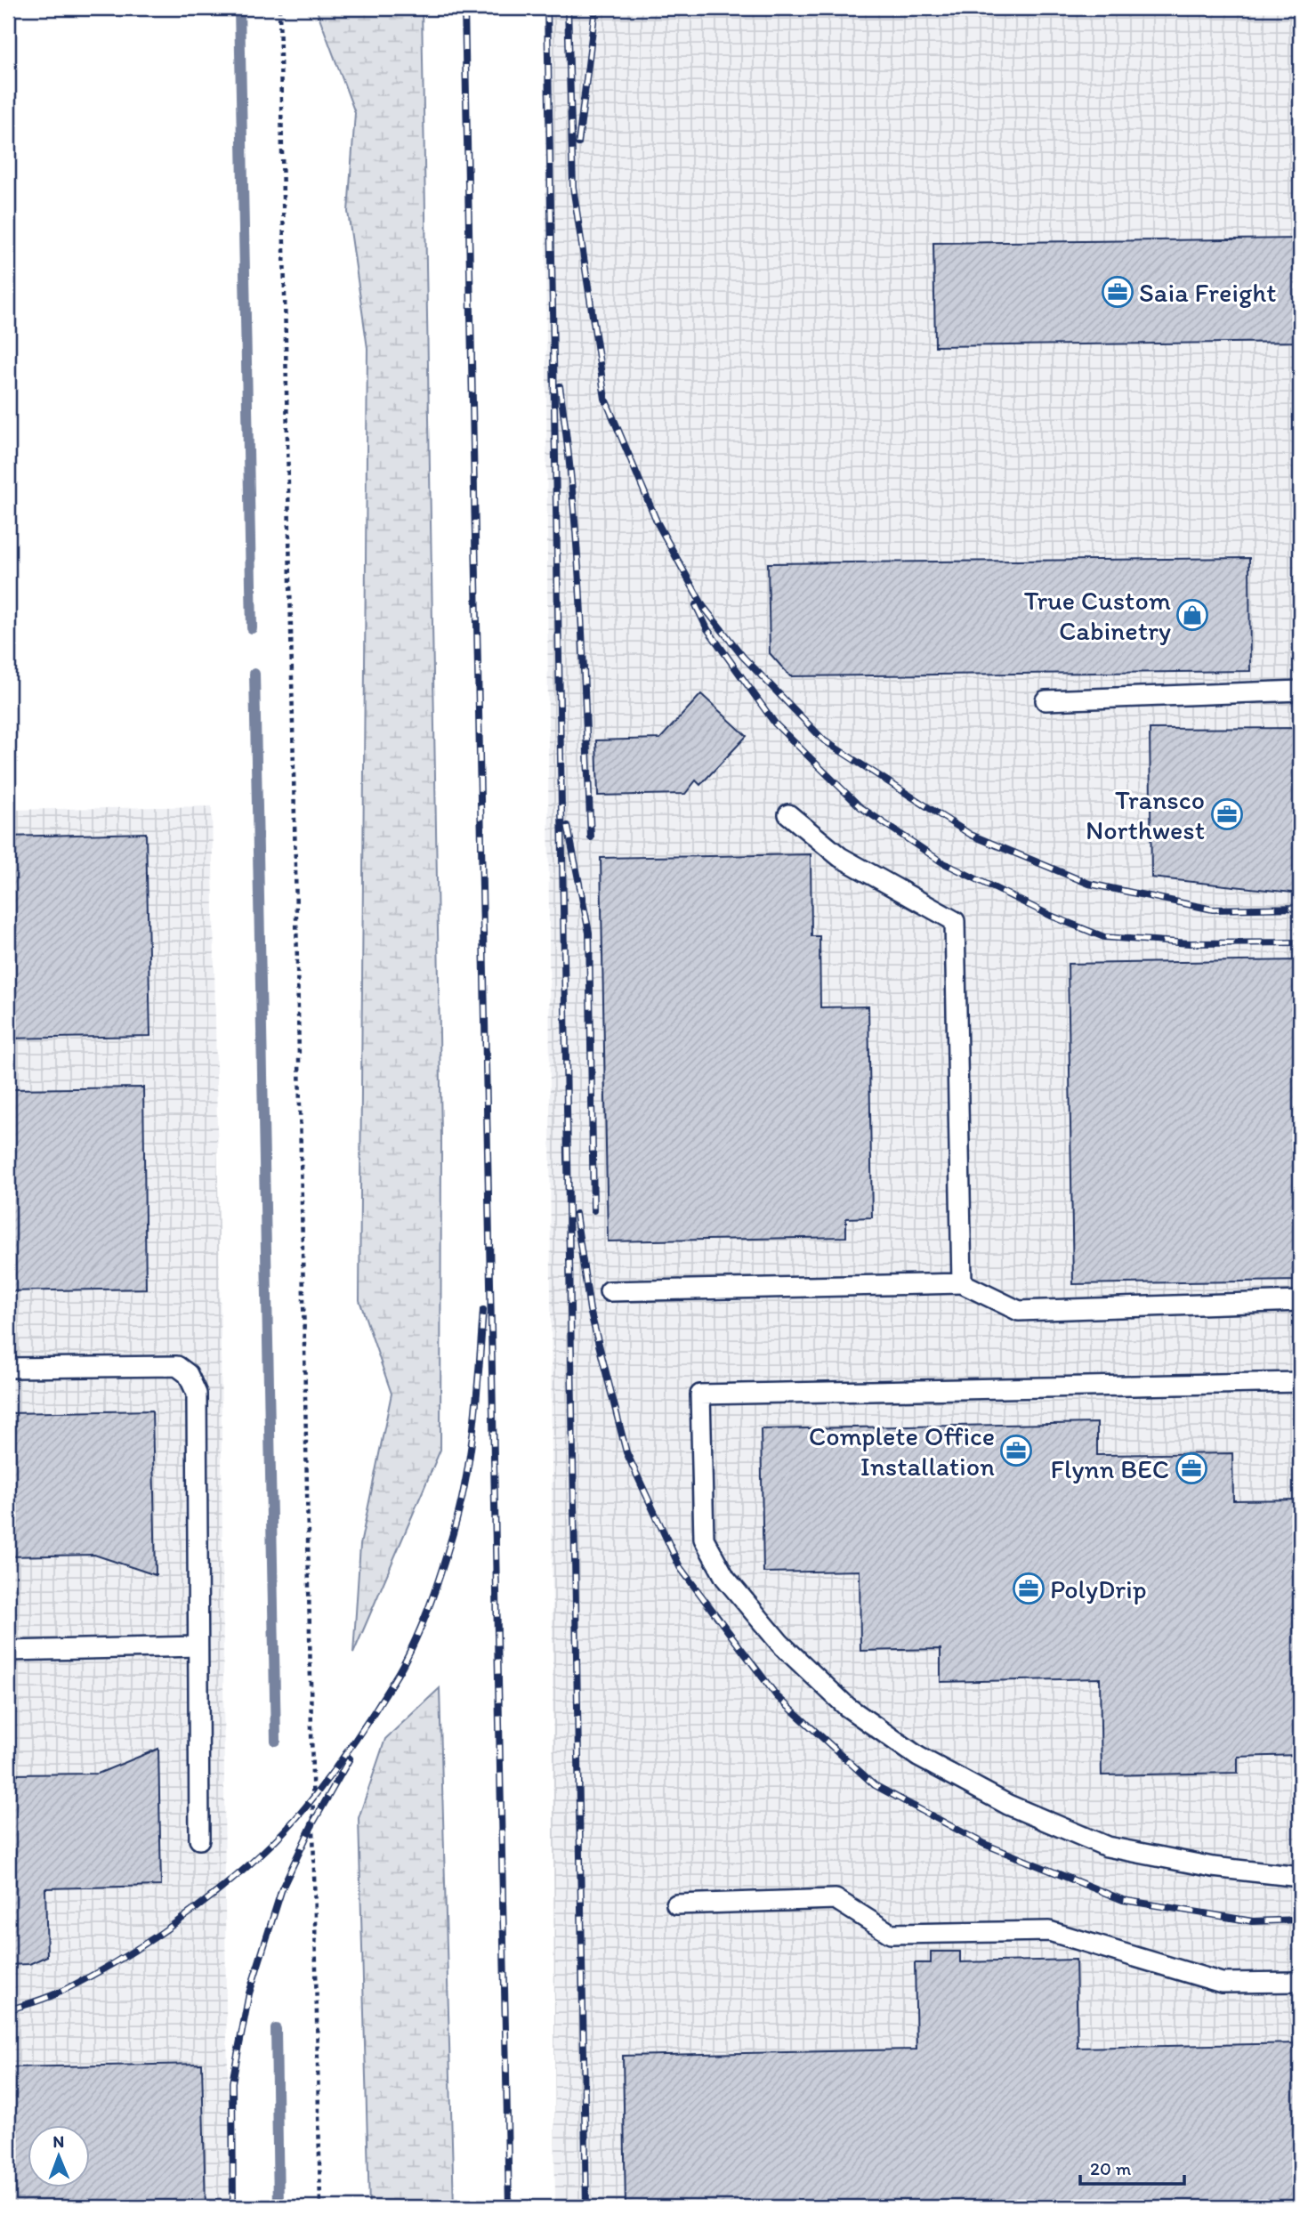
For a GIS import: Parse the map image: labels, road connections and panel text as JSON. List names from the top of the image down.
{
  "places": {
    "office": [
      "Saia Freight",
      "Transco Northwest",
      "Complete Office Installation",
      "Flynn BEC",
      "PolyDrip"
    ],
    "shop": ["True Custom Cabinetry"]
  },
  "scale_bar": "20 m",
  "north": "top"
}
